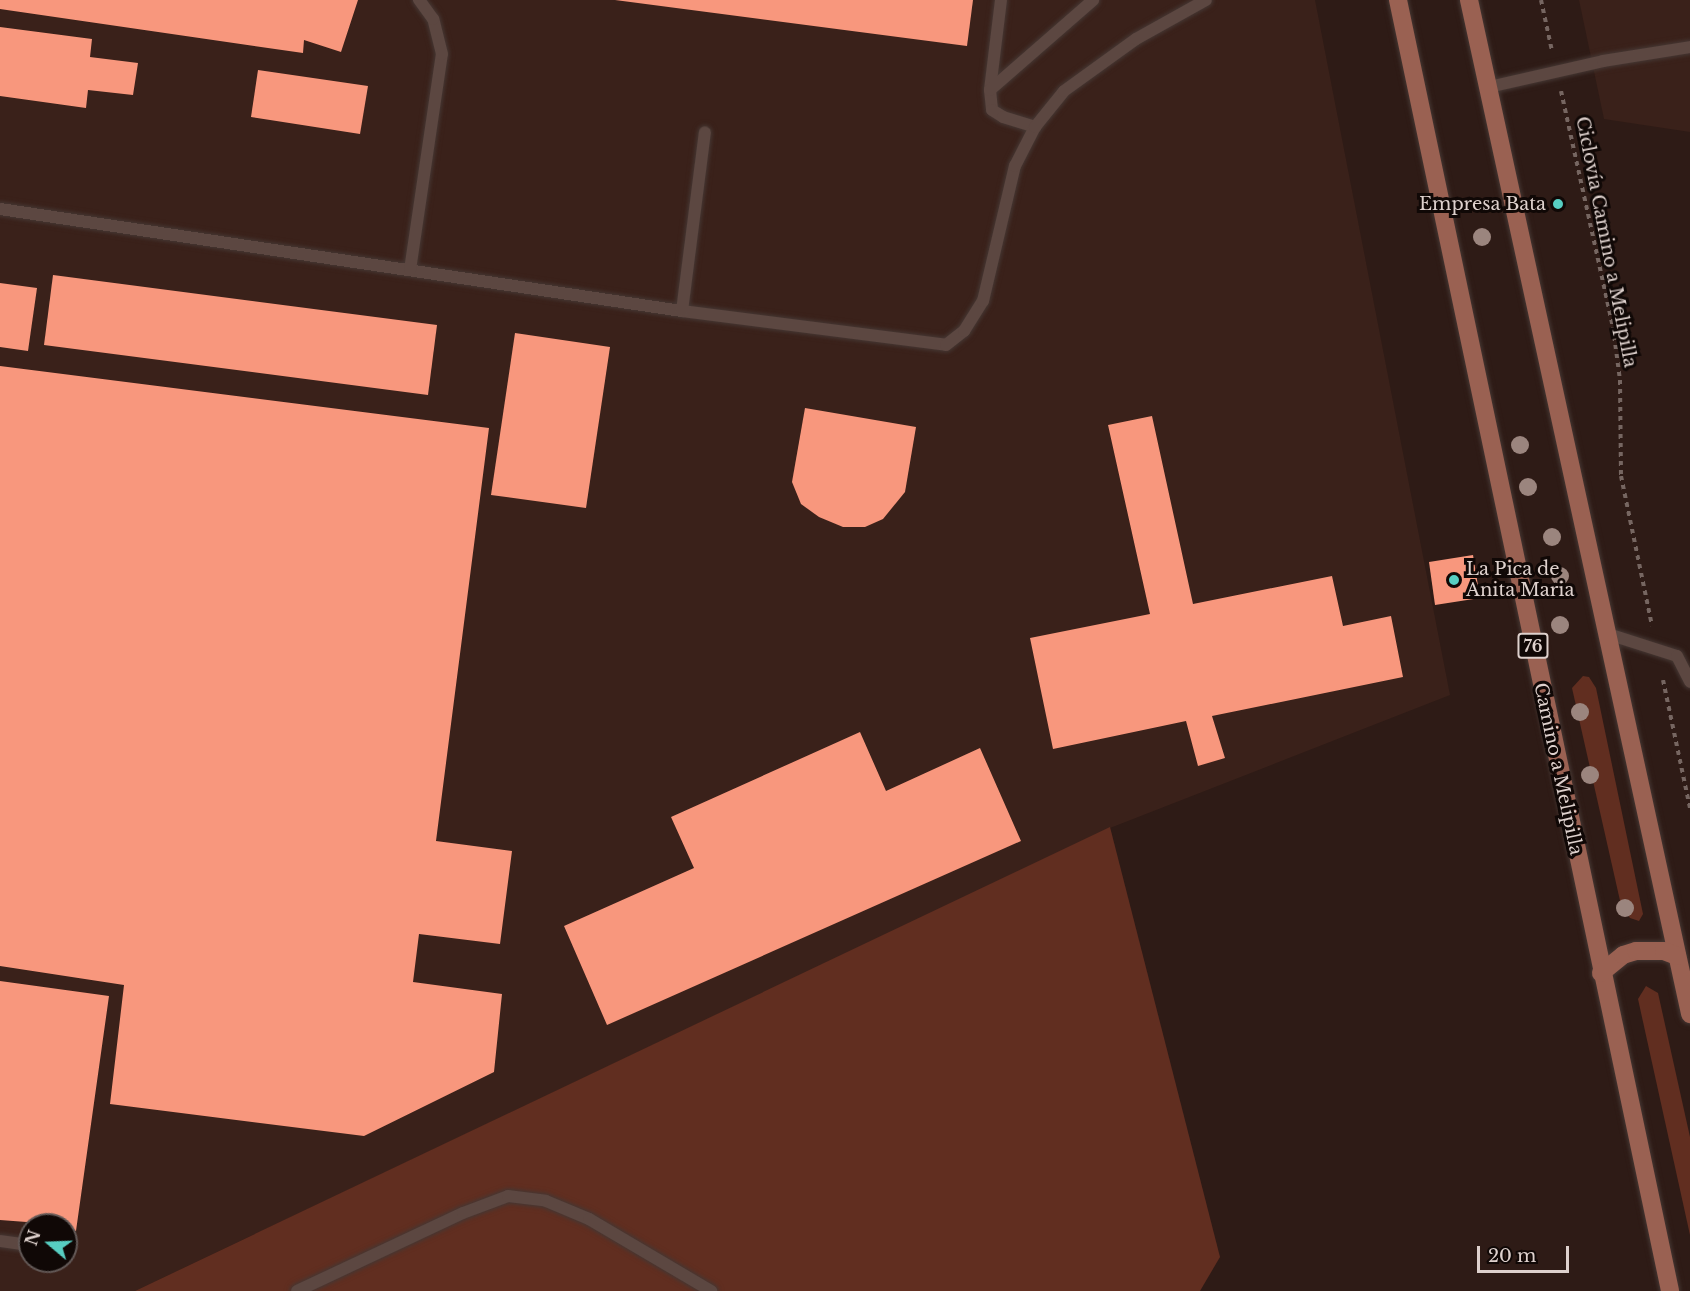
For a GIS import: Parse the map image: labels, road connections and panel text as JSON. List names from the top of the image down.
{
  "streets": {
    "main road": ["76", "Camino a Melipilla"],
    "path": ["Ciclovía Camino a Melipilla"]
  },
  "places": ["Empresa Bata", "La Pica de Anita Maria"],
  "scale_bar": "20 m",
  "north": "left"
}
